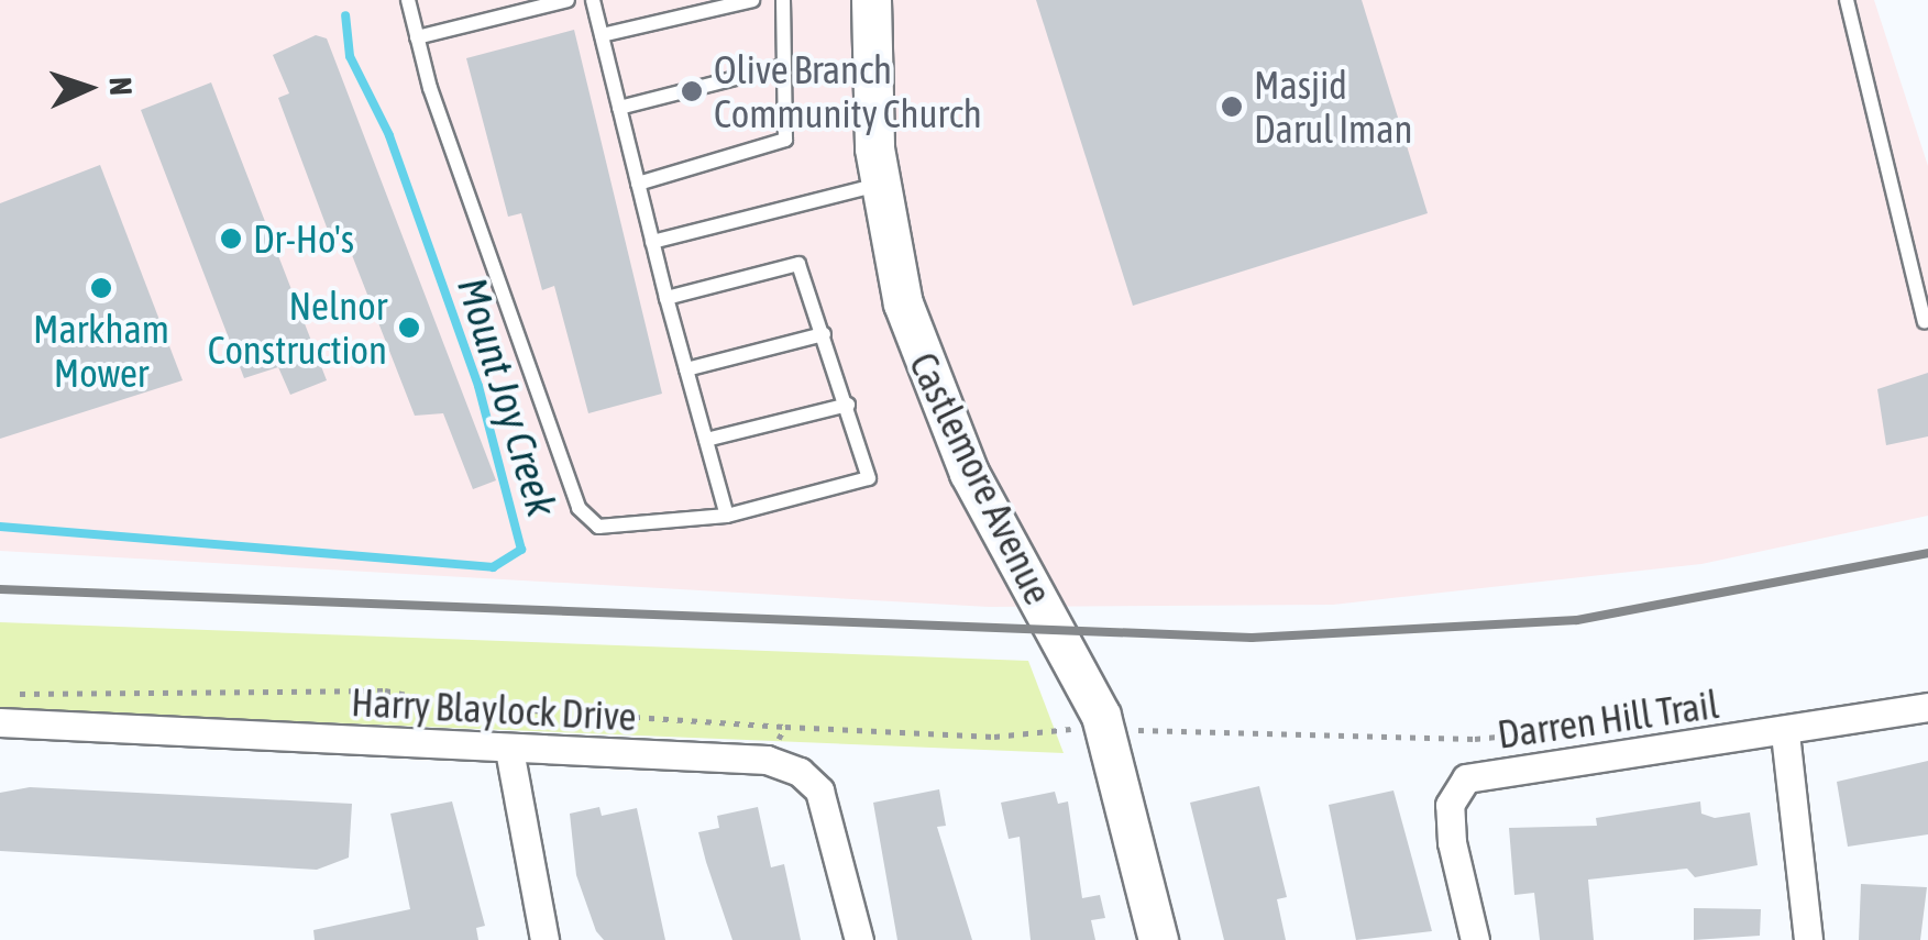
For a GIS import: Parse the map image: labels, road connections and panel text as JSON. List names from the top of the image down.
{
  "streets": {
    "street": ["Castlemore Avenue", "Harry Blaylock Drive", "Darren Hill Trail"]
  },
  "water": ["Mount Joy Creek"],
  "places": [
    "Olive Branch Community Church",
    "Masjid Darul Iman",
    "Dr-Ho's",
    "Markham Mower",
    "Nelnor Construction"
  ],
  "north": "right"
}
